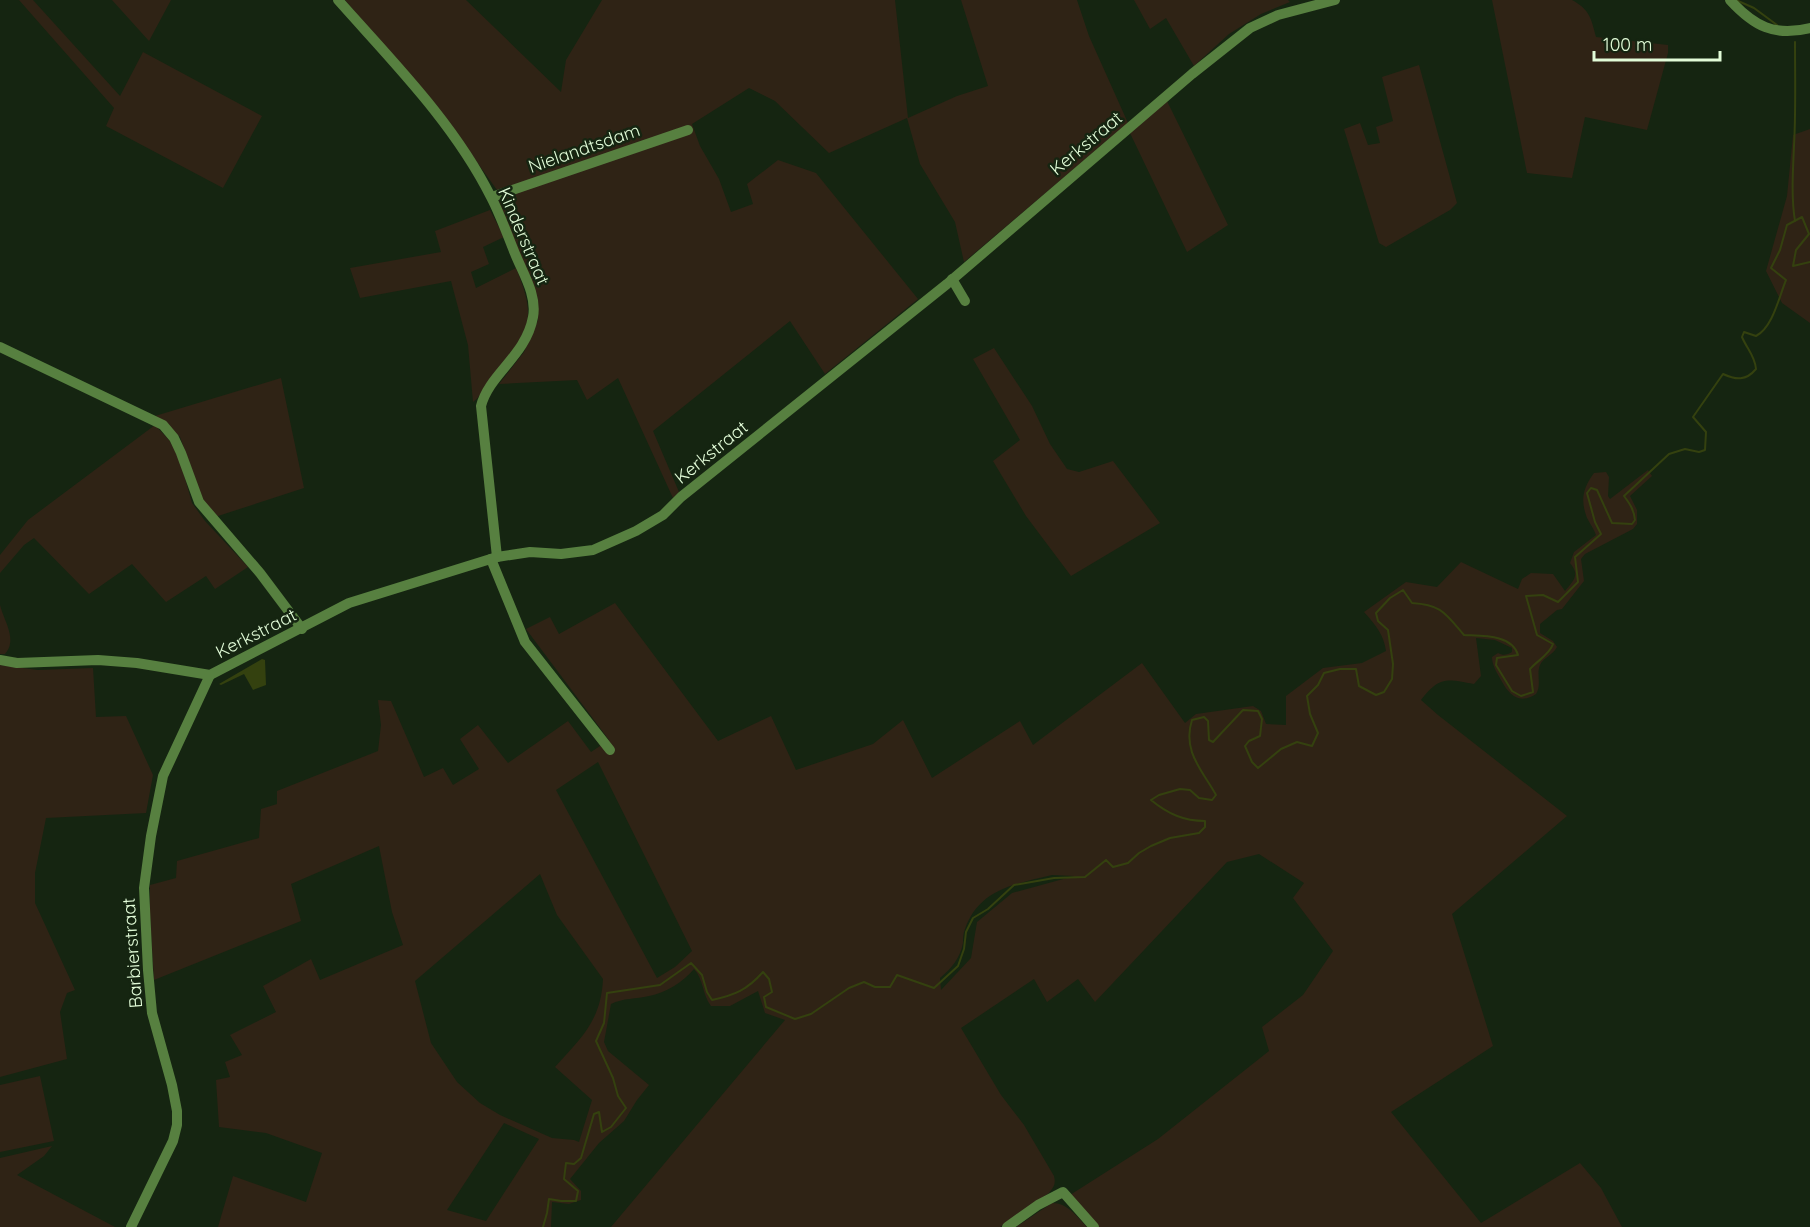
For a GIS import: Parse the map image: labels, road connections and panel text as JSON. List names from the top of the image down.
{
  "streets": {
    "street": [
      "Kerkstraat",
      "Nielandtsdam",
      "Kinderstraat",
      "Barbierstraat"
    ]
  },
  "crossings": [
    ["Kerkstraat", "Kinderstraat"],
    ["Kerkstraat", "Barbierstraat"],
    ["Nielandtsdam", "Kinderstraat"]
  ],
  "scale_bar": "100 m"
}
